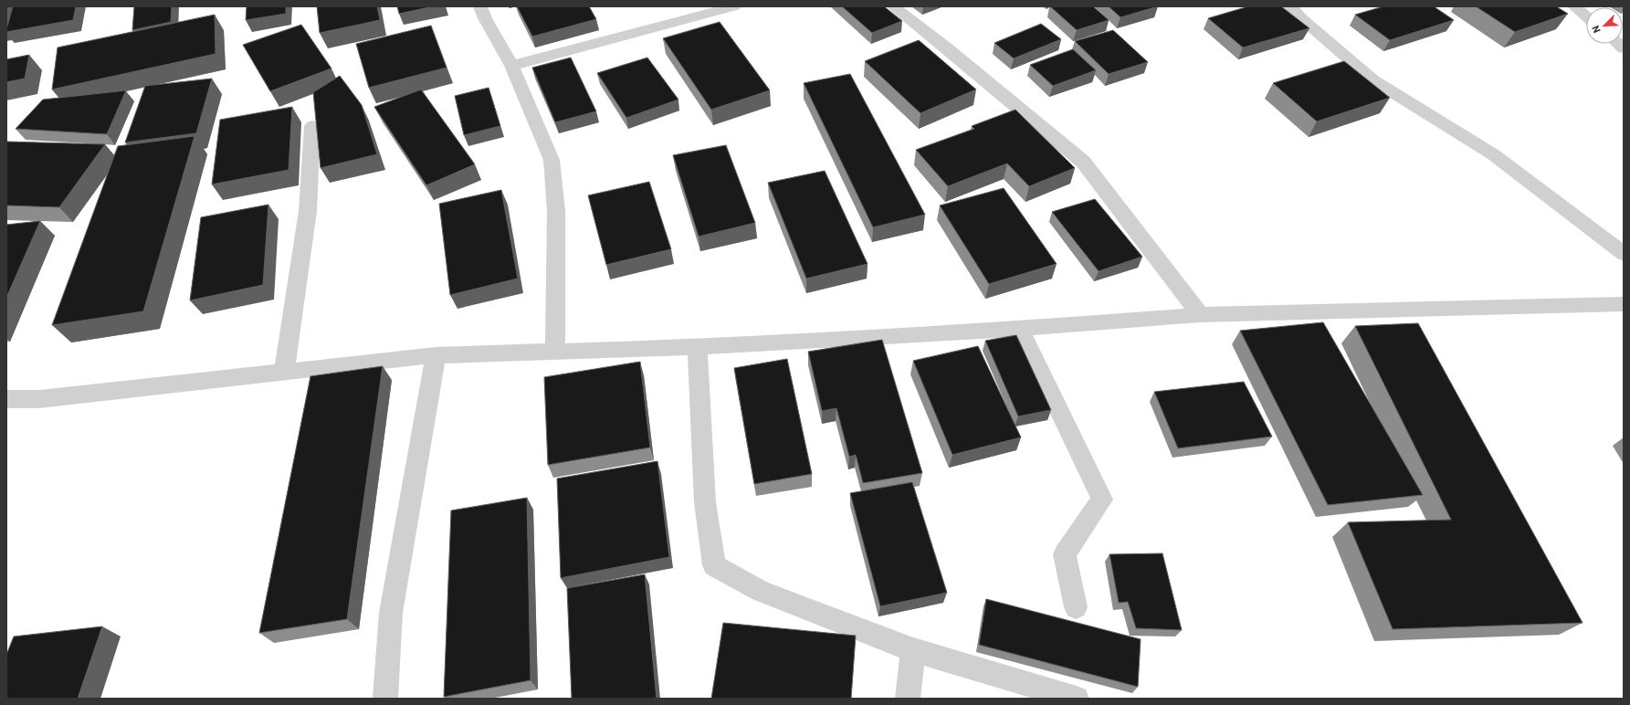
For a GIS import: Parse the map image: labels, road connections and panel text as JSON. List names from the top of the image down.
{
  "north": "bottom left"
}
